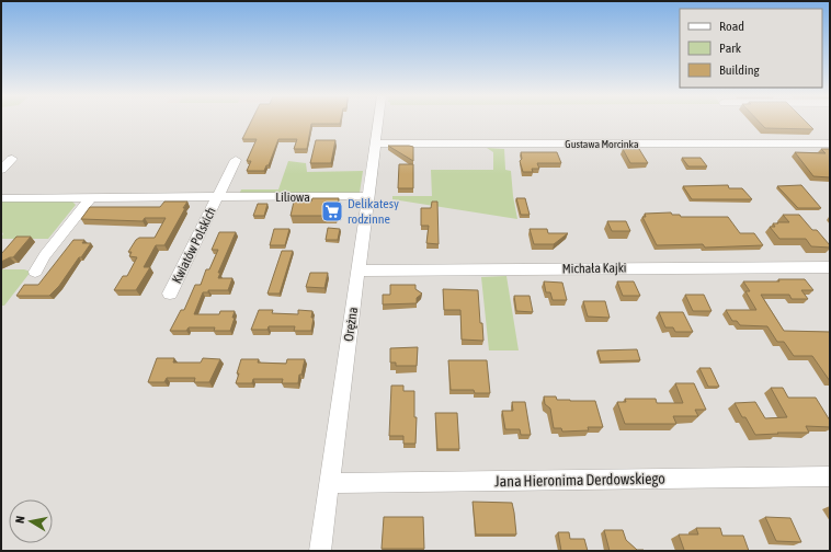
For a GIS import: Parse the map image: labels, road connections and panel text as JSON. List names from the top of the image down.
{
  "streets": {
    "street": [
      "Gustawa Morcinka",
      "Liliowa",
      "Kwiatów Polskich",
      "Michała Kajki",
      "Orężna",
      "Jana Hieronima Derdowskiego"
    ]
  },
  "crossings": [
    ["Gustawa Morcinka", "Orężna"],
    ["Liliowa", "Kwiatów Polskich"],
    ["Liliowa", "Orężna"],
    ["Michała Kajki", "Orężna"],
    ["Orężna", "Jana Hieronima Derdowskiego"]
  ],
  "places": {
    "supermarket": ["Delikatesy rodzinne"]
  },
  "legend": ["Road", "Park", "Building"],
  "north": "left"
}
